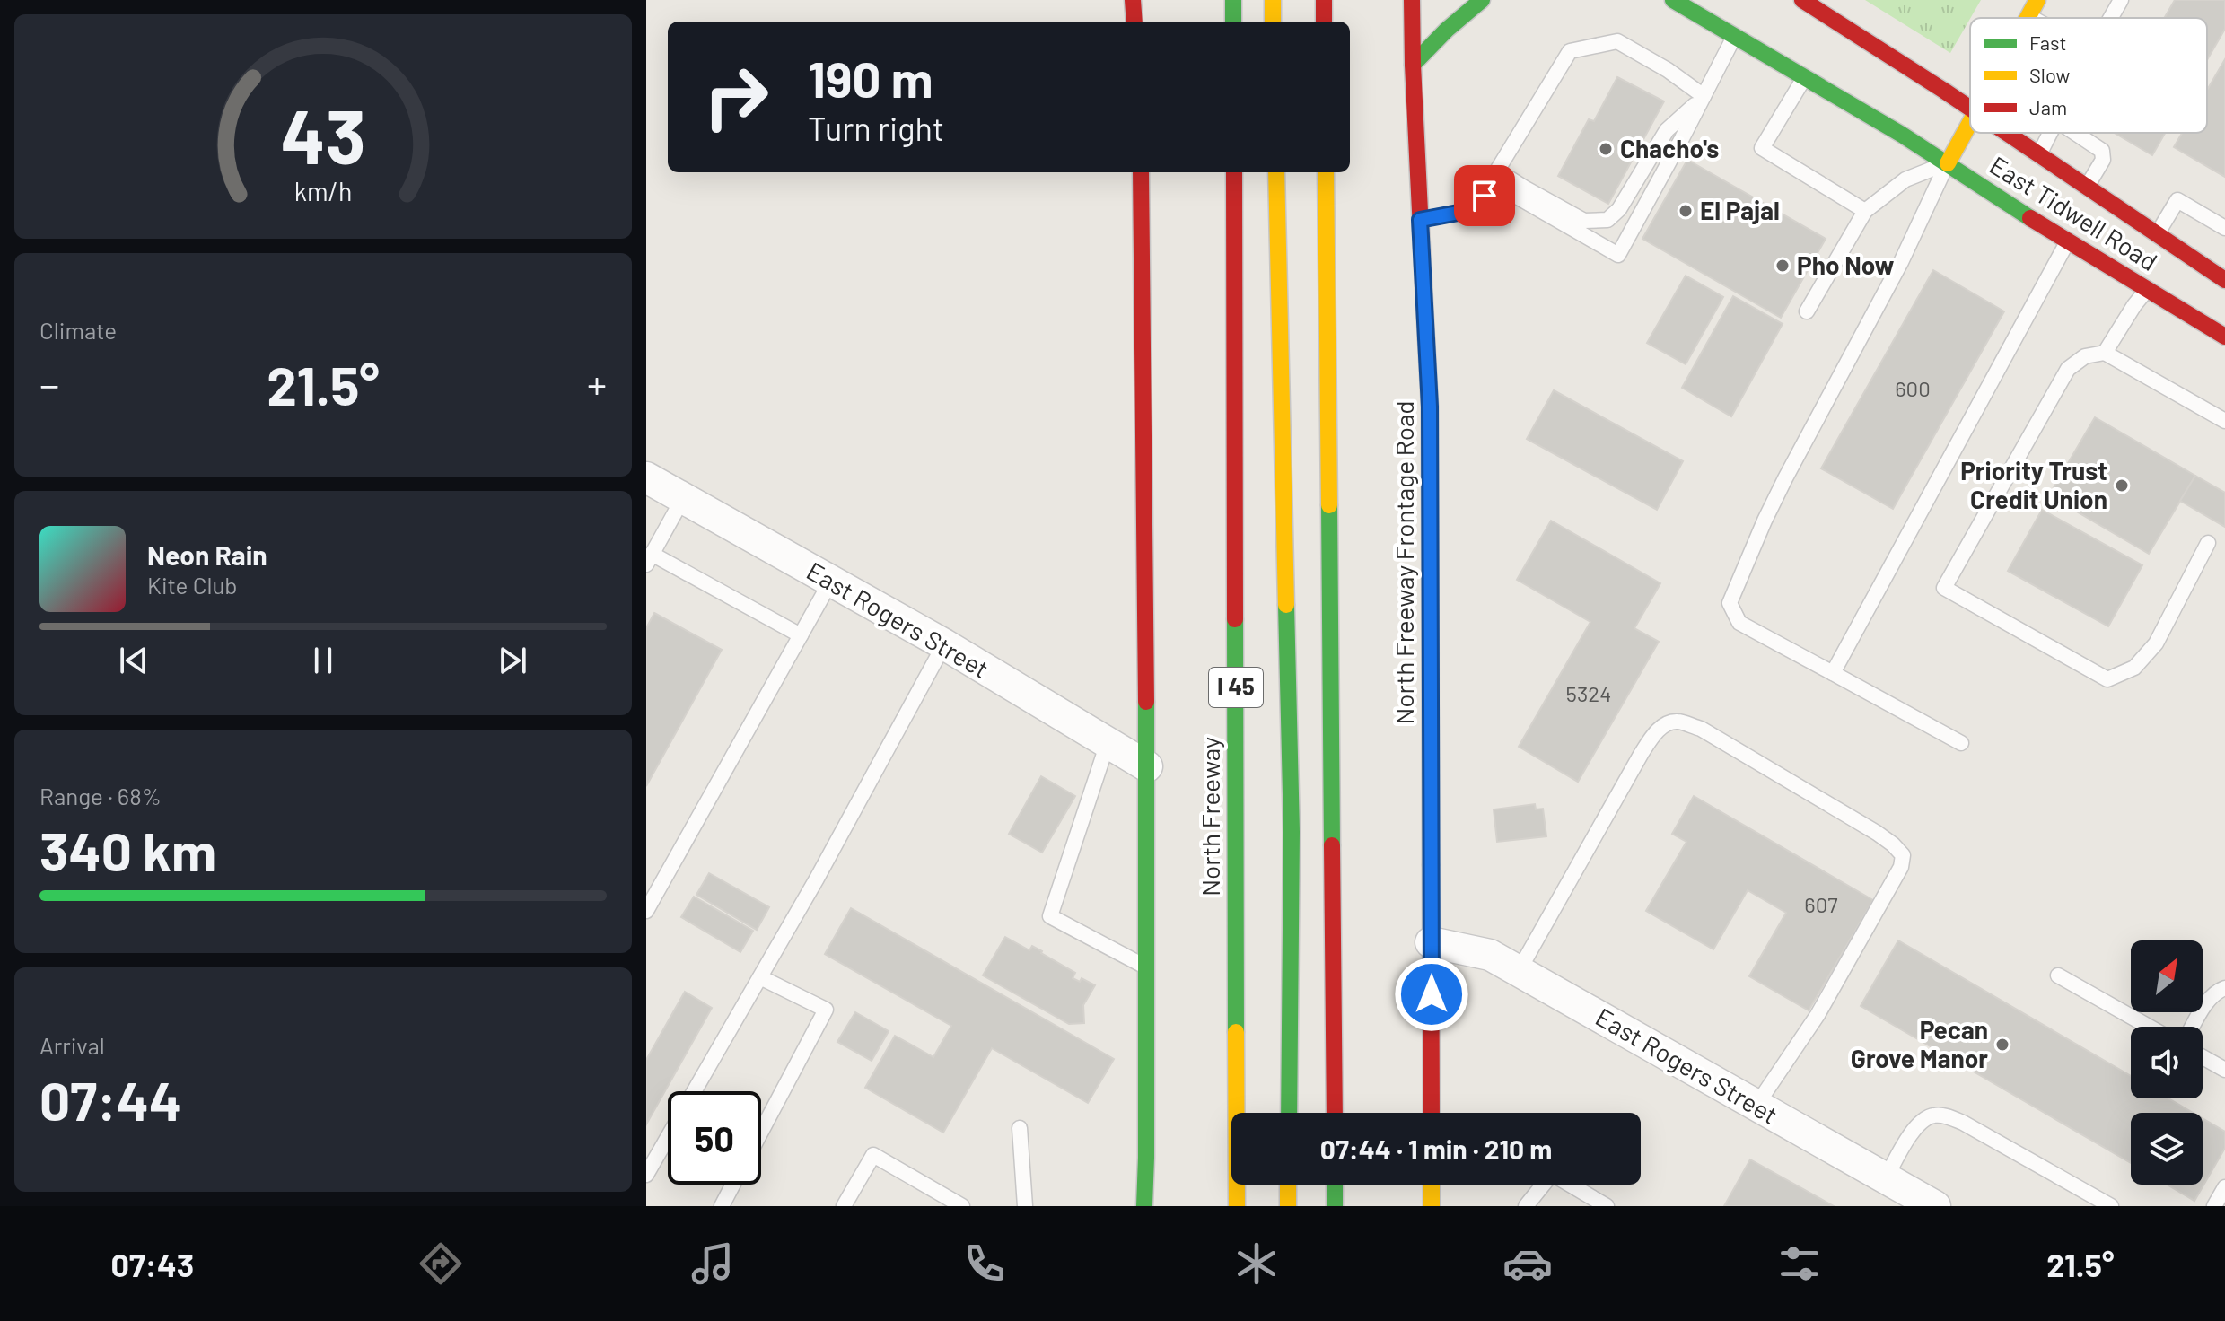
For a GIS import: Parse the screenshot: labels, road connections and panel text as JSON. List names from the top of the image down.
{
  "streets": {
    "main road": [
      "East Tidwell Road",
      "North Freeway Frontage Road",
      "I 45",
      "North Freeway"
    ],
    "street": ["East Rogers Street"]
  },
  "crossings": [
    ["North Freeway Frontage Road", "East Rogers Street"]
  ],
  "places": [
    "Chacho's",
    "El Pajal",
    "Pho Now",
    "Priority Trust Credit Union",
    "Pecan Grove Manor"
  ],
  "house_numbers": ["600", "5324", "607"],
  "legend": ["Fast", "Slow", "Jam"],
  "north": "top right",
  "page": {
    "turn": ["190 m", "Turn right"],
    "tile": [
      "Climate",
      ["Range · 68%", "340 km"],
      ["Arrival", "07:44"]
    ],
    "heat": ["−", "21.5°", "+"],
    "song": ["Neon Rain", "Kite Club"],
    "limit": "50",
    "trip": "07:44 · 1 min · 210 m",
    "tabs": ["07:43", "21.5°"],
    "gauge": ["43", "km/h"]
  }
}
